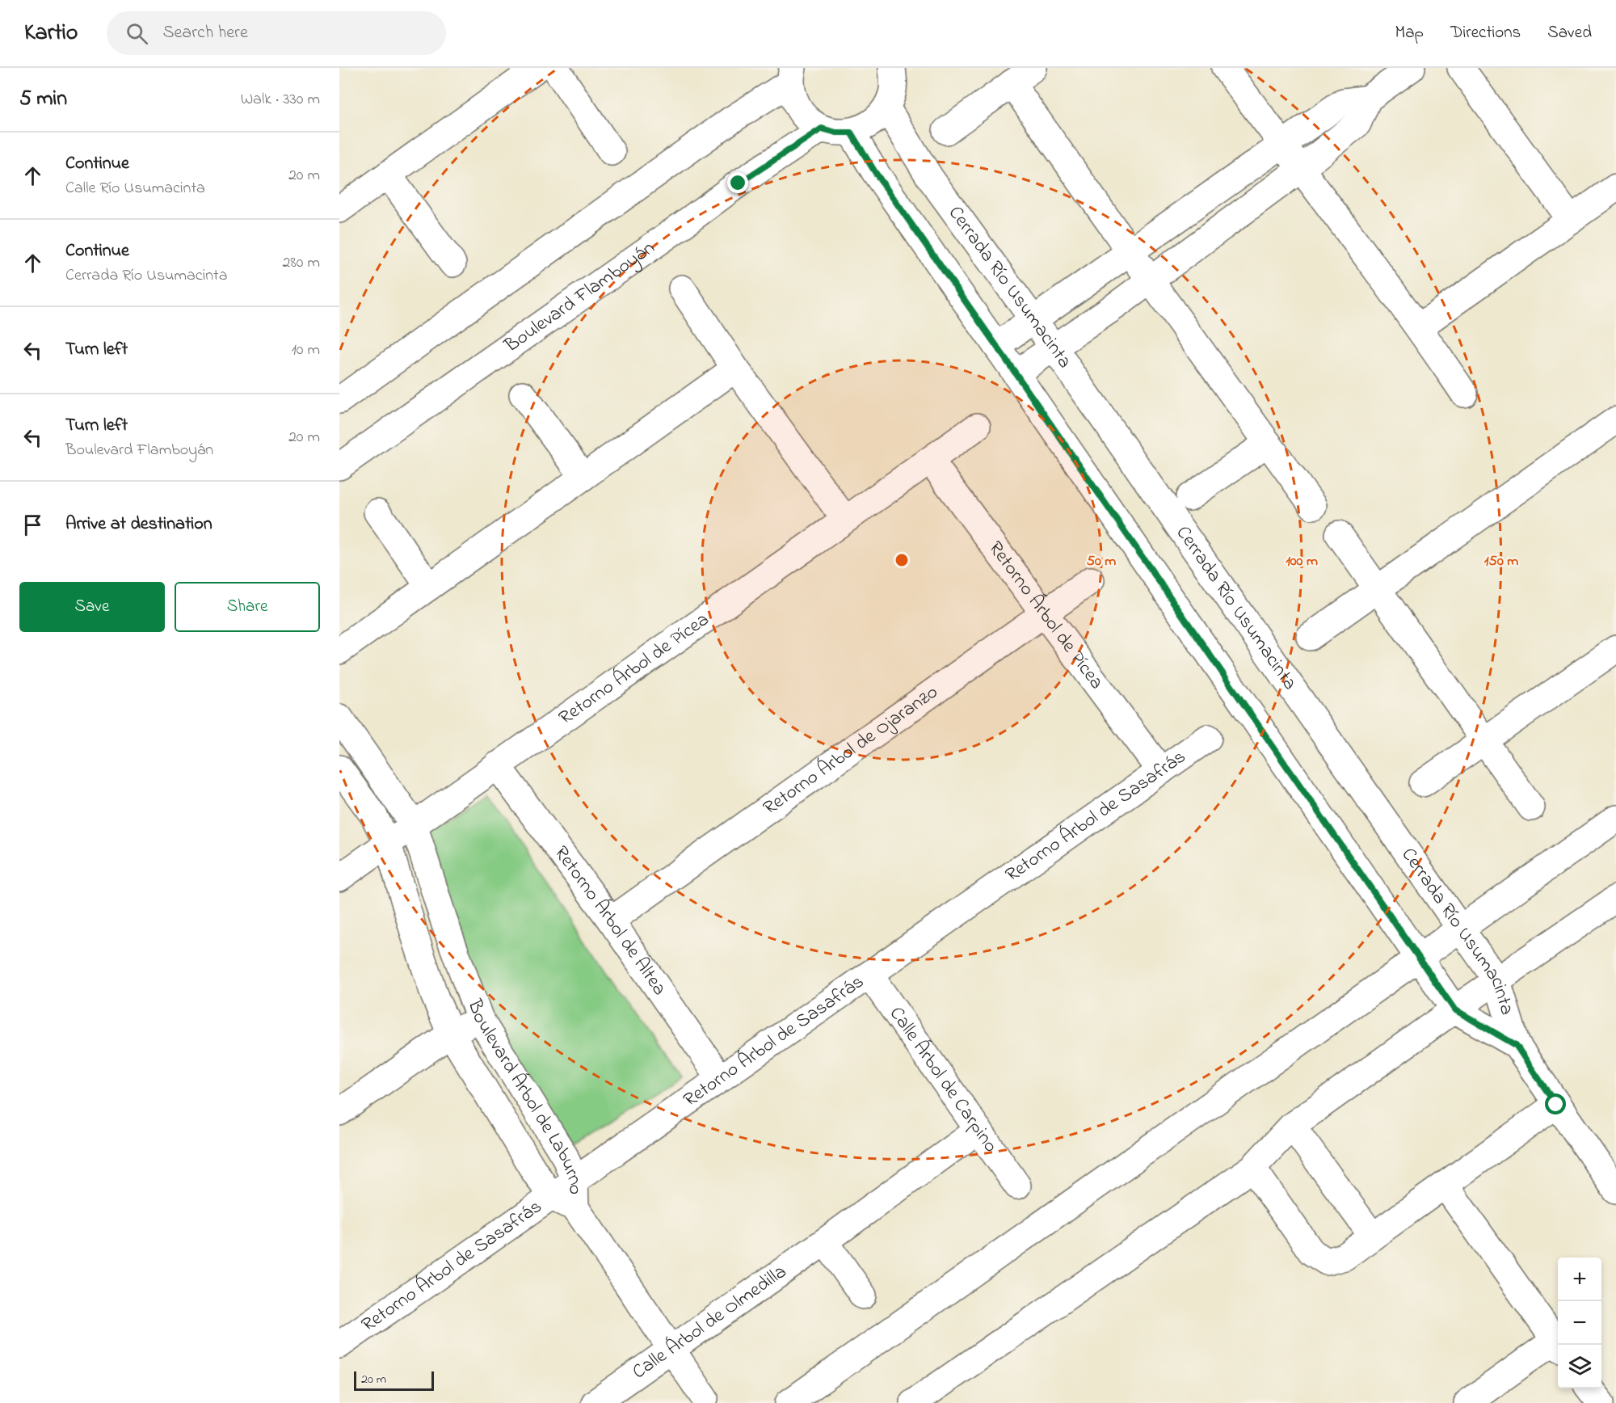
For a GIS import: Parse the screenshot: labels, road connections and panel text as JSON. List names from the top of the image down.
{
  "streets": {
    "street": [
      "Cerrada Río Usumacinta",
      "Boulevard Flamboyán",
      "Retorno Árbol de Pícea",
      "Retorno Árbol de Ojaranzo",
      "Retorno Árbol de Sasafrás",
      "Retorno Árbol de Altea",
      "Calle Árbol de Carpino",
      "Boulevard Árbol de Laburno",
      "Calle Árbol de Olmedilla"
    ]
  },
  "crossings": [
    ["Retorno Árbol de Pícea", "Retorno Árbol de Ojaranzo"],
    ["Retorno Árbol de Pícea", "Retorno Árbol de Sasafrás"],
    ["Retorno Árbol de Pícea", "Retorno Árbol de Altea"],
    ["Retorno Árbol de Pícea", "Boulevard Árbol de Laburno"],
    ["Retorno Árbol de Ojaranzo", "Retorno Árbol de Altea"],
    ["Retorno Árbol de Sasafrás", "Retorno Árbol de Altea"],
    ["Retorno Árbol de Sasafrás", "Calle Árbol de Carpino"],
    ["Retorno Árbol de Sasafrás", "Boulevard Árbol de Laburno"],
    ["Calle Árbol de Carpino", "Calle Árbol de Olmedilla"]
  ],
  "scale_bar": "20 m",
  "page": {
    "header": "Kartio",
    "search": "Search here",
    "nav": ["Map", "Directions", "Saved"],
    "heading": ["5 min", "Walk · 330 m"],
    "list": [
      ["Continue", "Calle Río Usumacinta", "20 m"],
      ["Continue", "Cerrada Río Usumacinta", "280 m"],
      ["Turn left", "10 m"],
      ["Turn left", "Boulevard Flamboyán", "20 m"],
      "Arrive at destination"
    ],
    "buttons": ["Save", "Share"],
    "map_buttons": ["+", "−"],
    "scale": "20 m"
  },
  "rings": ["50 m", "100 m", "150 m"]
}
